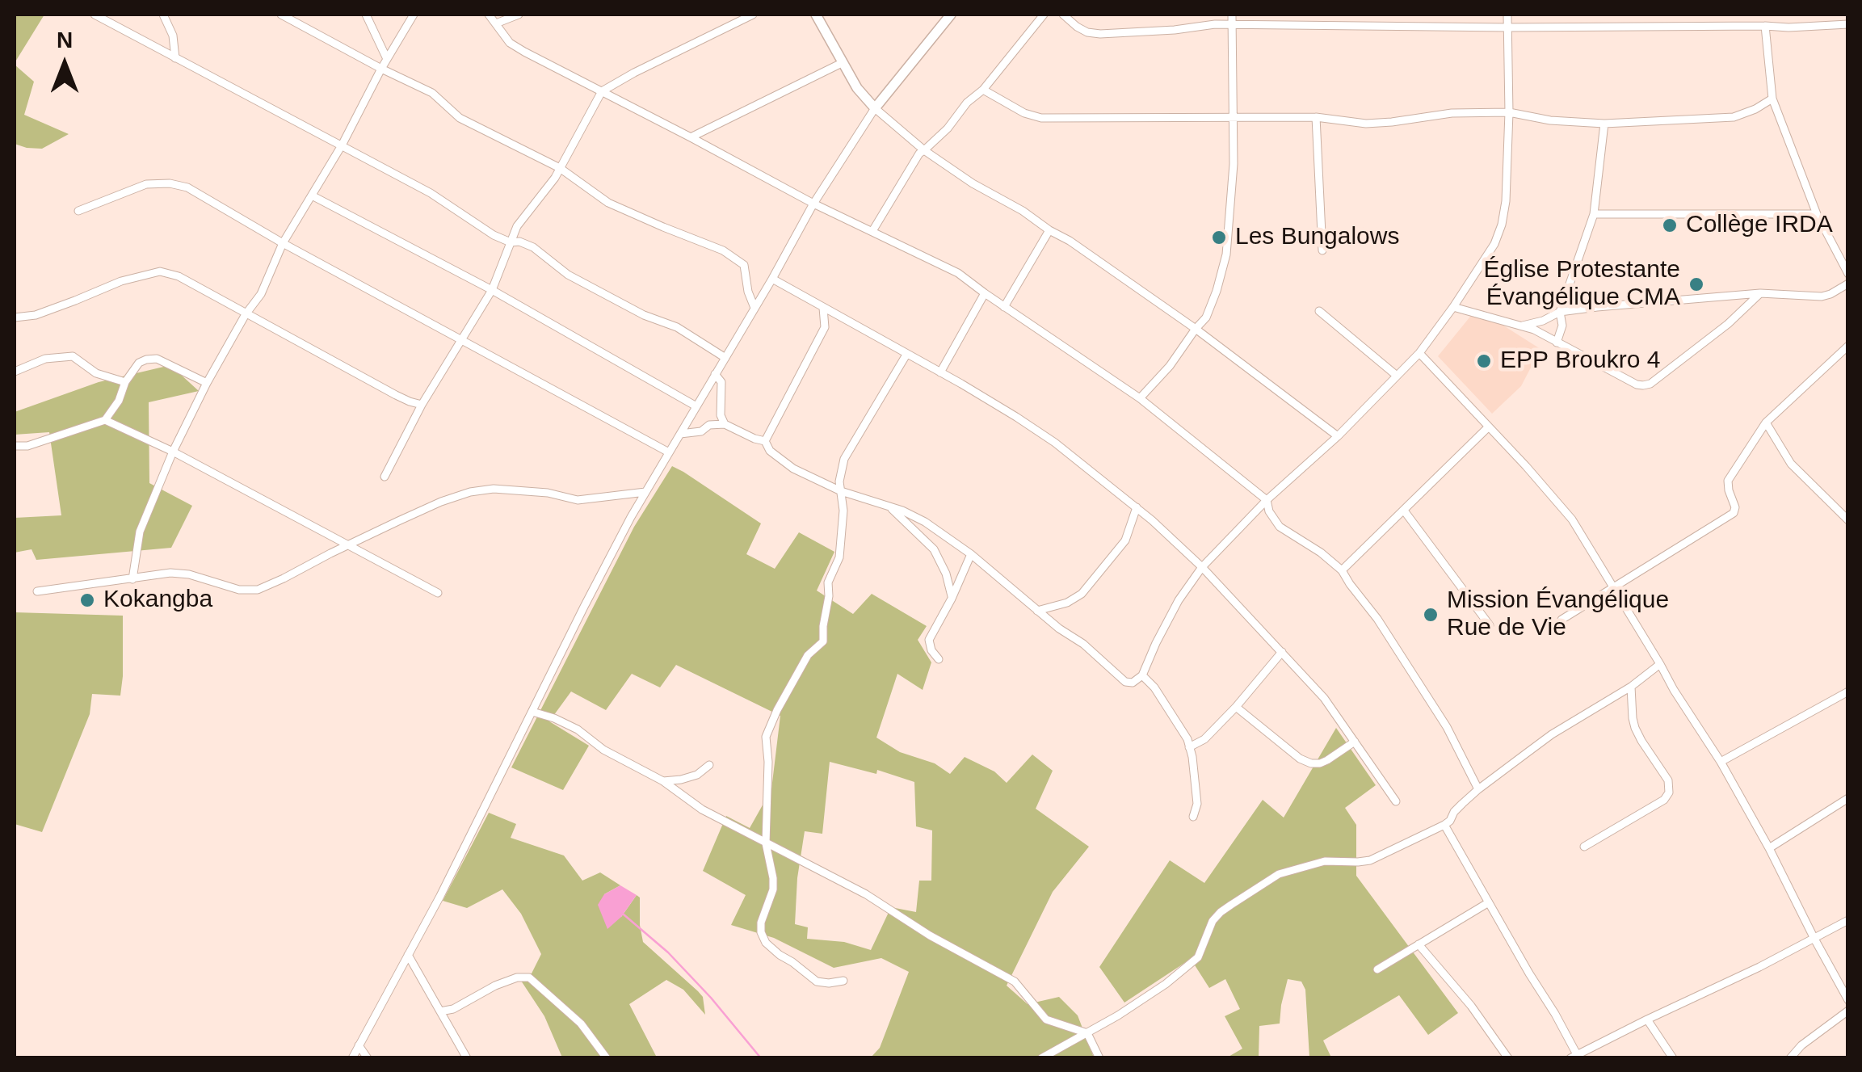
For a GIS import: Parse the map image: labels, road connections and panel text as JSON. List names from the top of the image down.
{
  "places": [
    "Collège IRDA",
    "Les Bungalows",
    "Église Protestante Évangélique CMA",
    "EPP Broukro 4",
    "Kokangba",
    "Mission Évangélique Rue de Vie"
  ],
  "north": "top"
}
